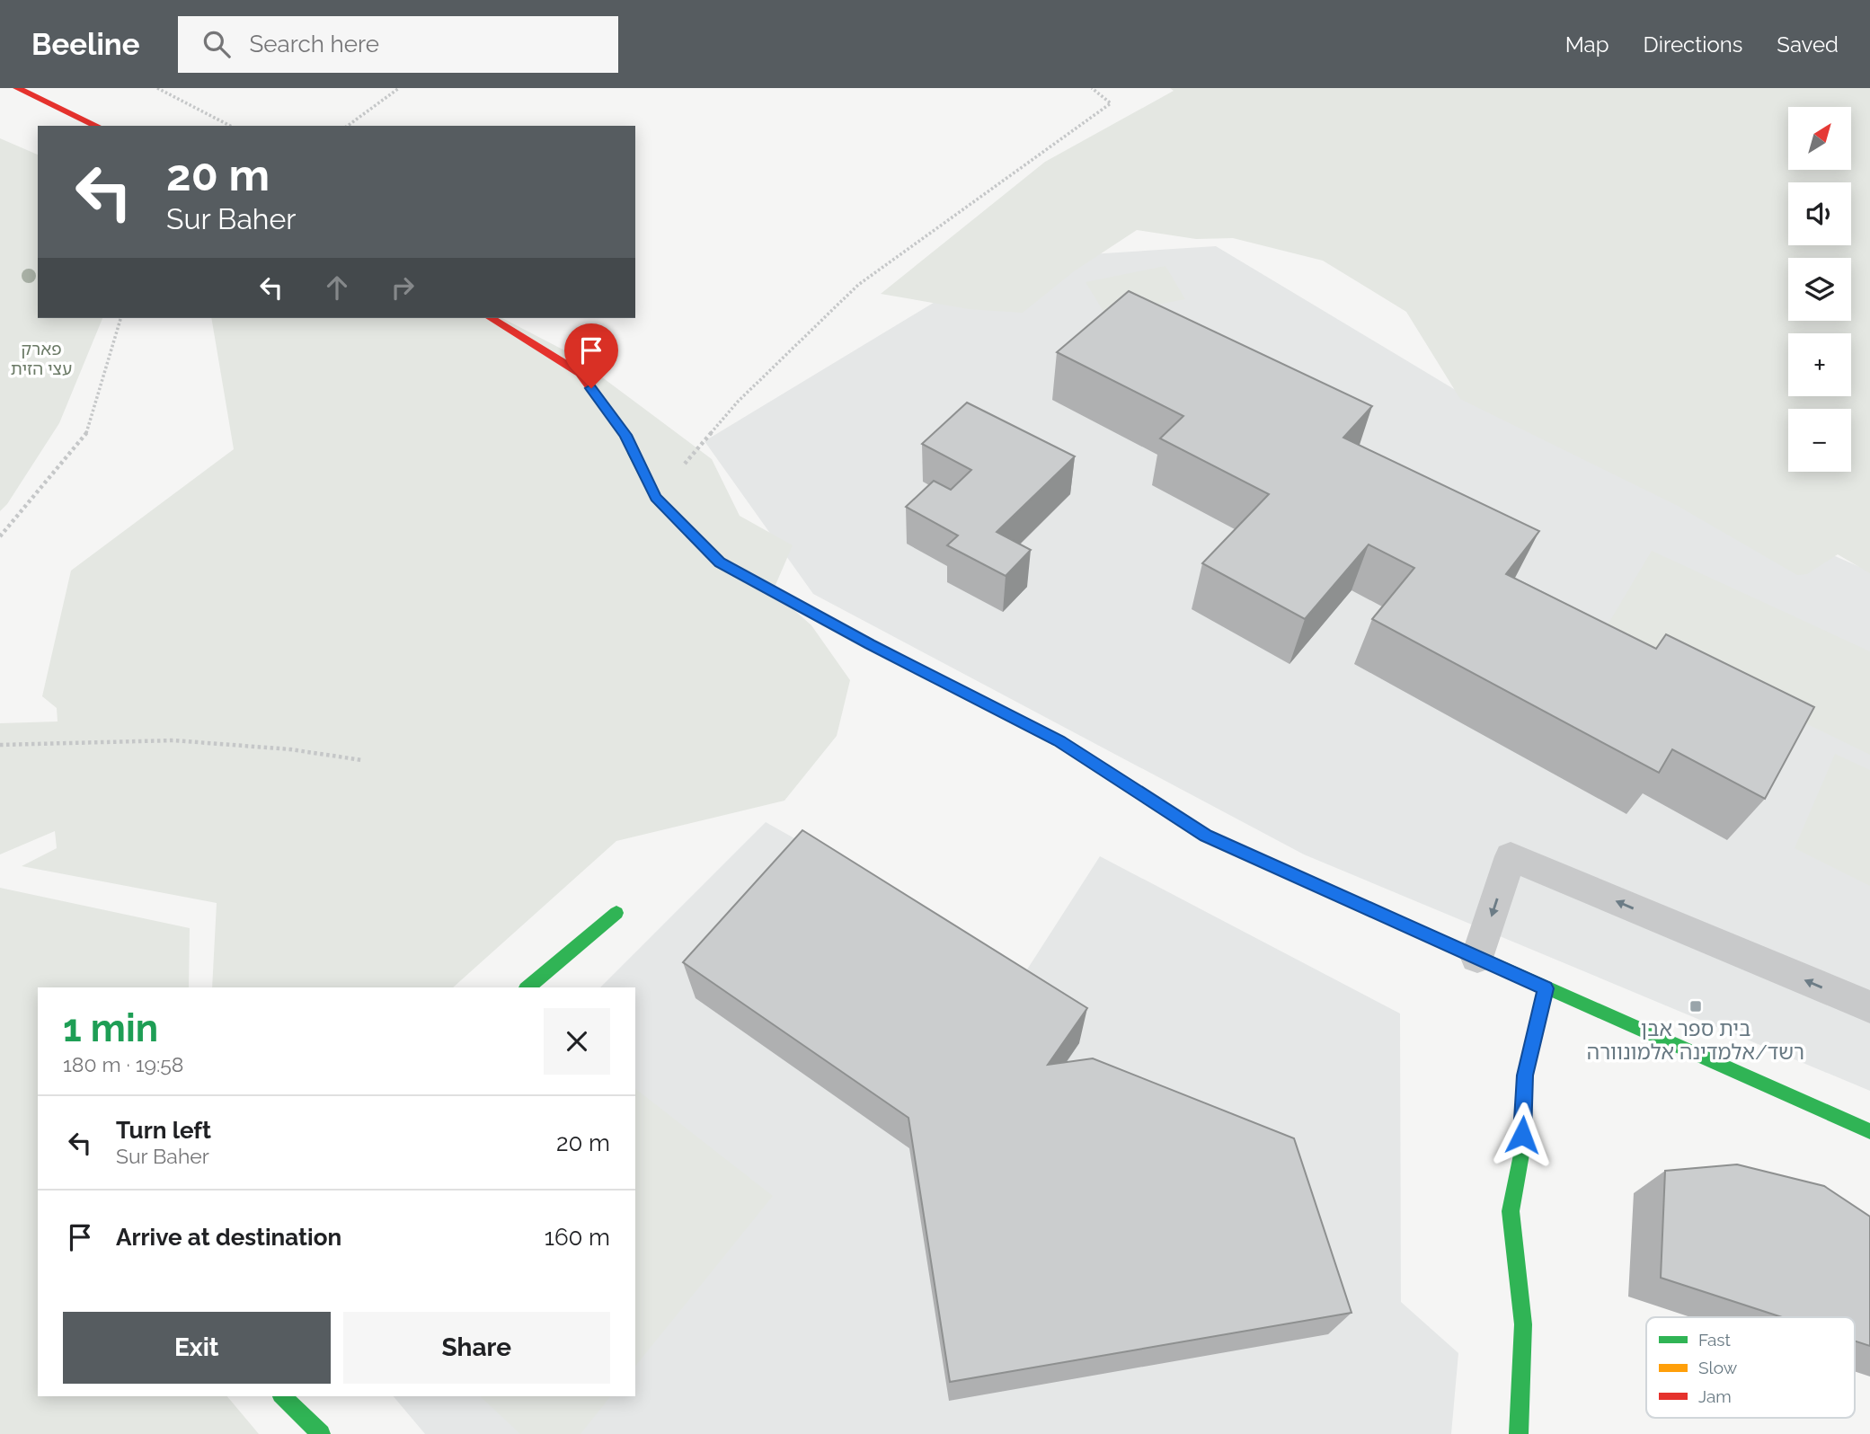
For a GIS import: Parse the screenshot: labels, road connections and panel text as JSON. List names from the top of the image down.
{
  "parks": ["פארק עצי הזית"],
  "places": {
    "transit": ["בית ספר אבן רשד/אלמדינה אלמונוורה"]
  },
  "legend": ["Fast", "Slow", "Jam"],
  "north": "top right",
  "page": {
    "header": "Beeline",
    "search": "Search here",
    "nav": ["Map", "Directions", "Saved"],
    "map_buttons": ["+", "−"],
    "turn": ["20 m", "Sur Baher"],
    "heading": ["1 min", "180 m · 19:58"],
    "list": [
      {
        "name": "Turn left",
        "note": "Sur Baher",
        "value": "20 m"
      },
      {
        "name": "Arrive at destination",
        "value": "160 m"
      }
    ],
    "buttons": ["Exit", "Share"]
  }
}
